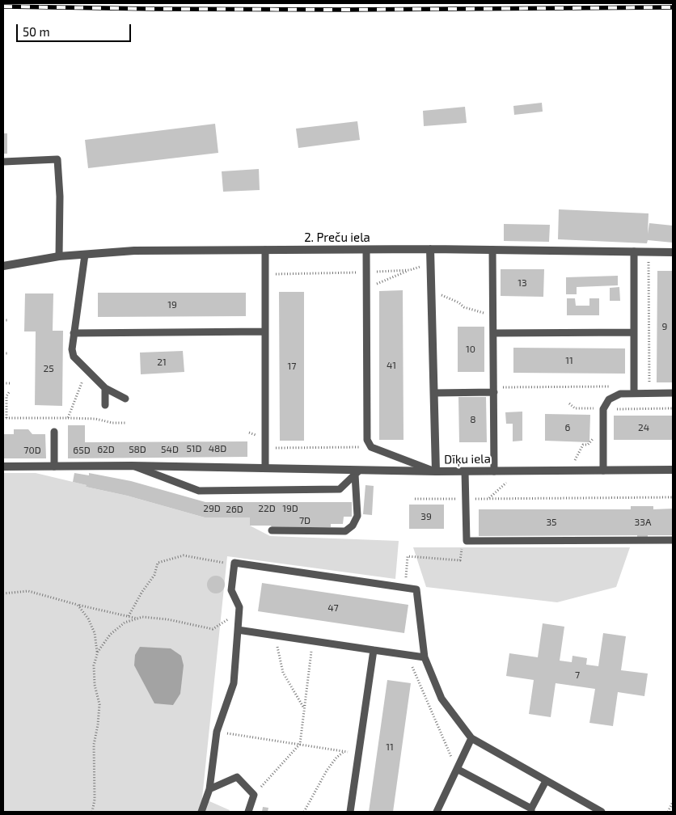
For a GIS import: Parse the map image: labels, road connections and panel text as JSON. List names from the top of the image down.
{
  "streets": {
    "street": ["2. Preču iela", "Dīķu iela"]
  },
  "crossings": [
    ["2. Preču iela", "Dīķu iela"]
  ],
  "house_numbers": [
    "13",
    "19",
    "9",
    "10",
    "11",
    "21",
    "41",
    "17",
    "25",
    "8",
    "6",
    "24",
    "51D",
    "48D",
    "62D",
    "58D",
    "54D",
    "70D",
    "65D",
    "29D",
    "22D",
    "19D",
    "26D",
    "39",
    "7D",
    "35",
    "33A",
    "47",
    "7",
    "11"
  ],
  "scale_bar": "50 m"
}
